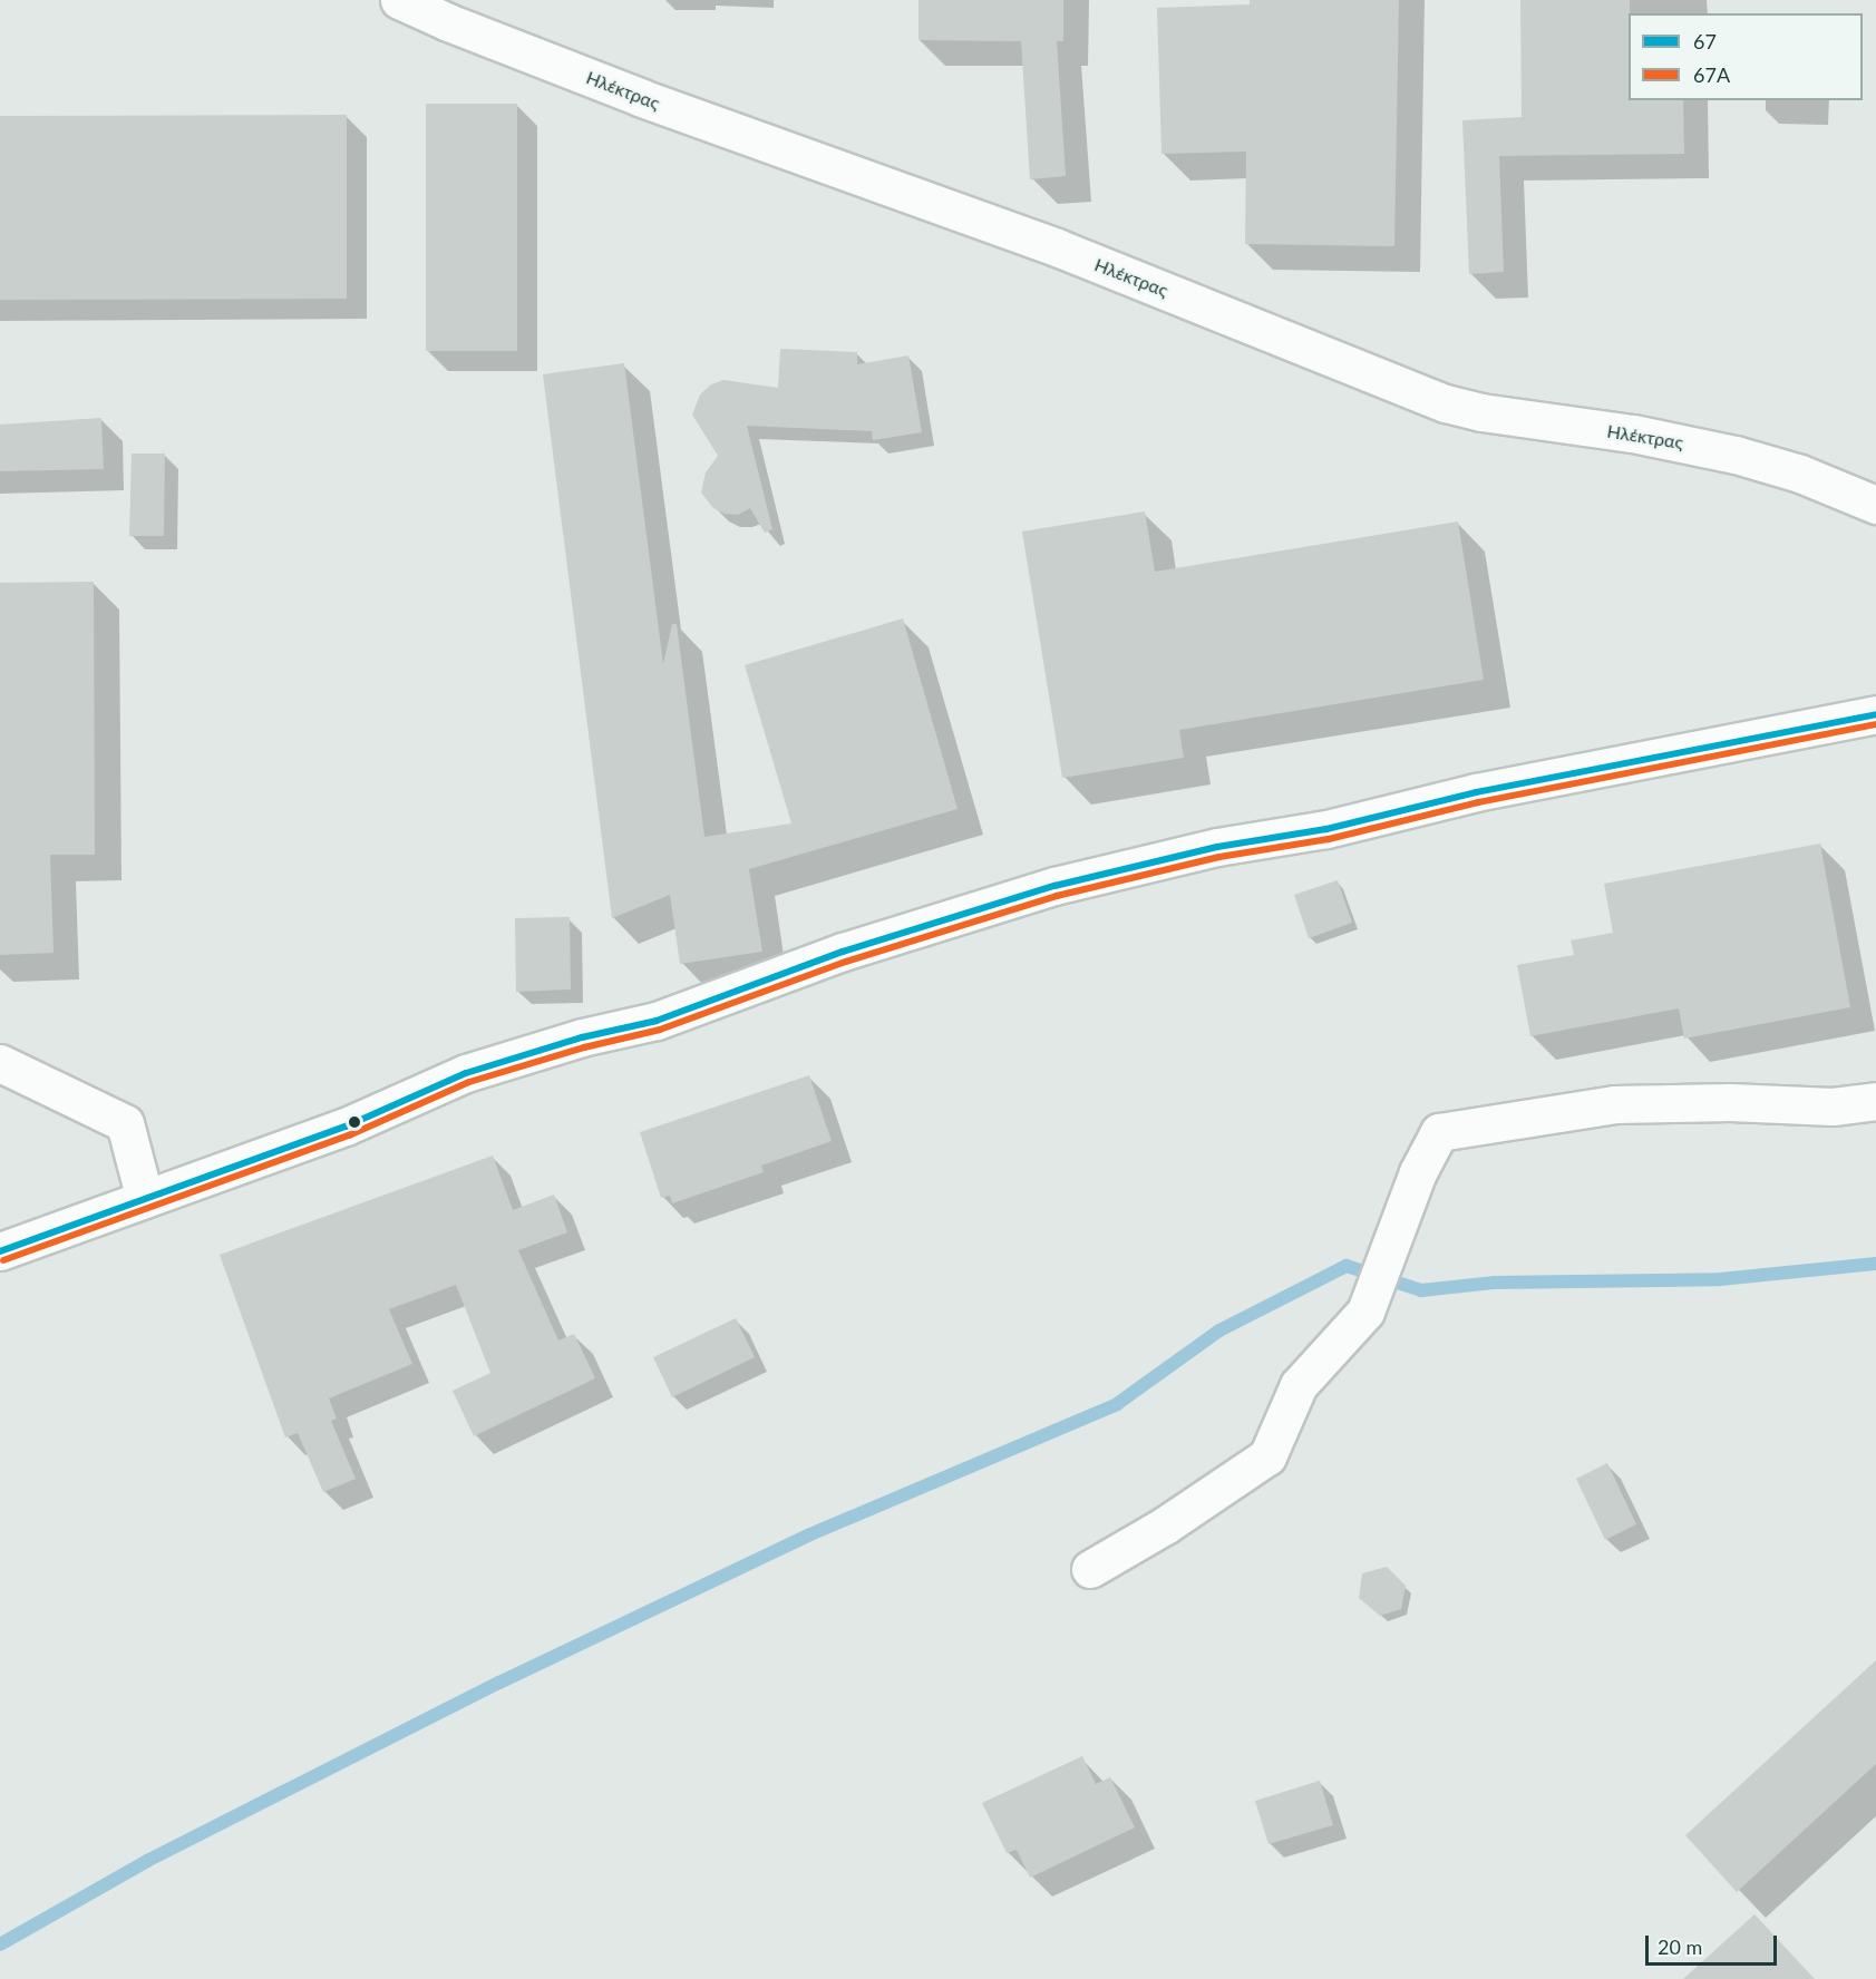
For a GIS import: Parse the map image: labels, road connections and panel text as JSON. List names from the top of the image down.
{
  "streets": {
    "street": ["Ηλέκτρας"]
  },
  "lines": ["transit line 67", "transit line 67Α"],
  "legend": ["67", "67Α"],
  "scale_bar": "20 m"
}
